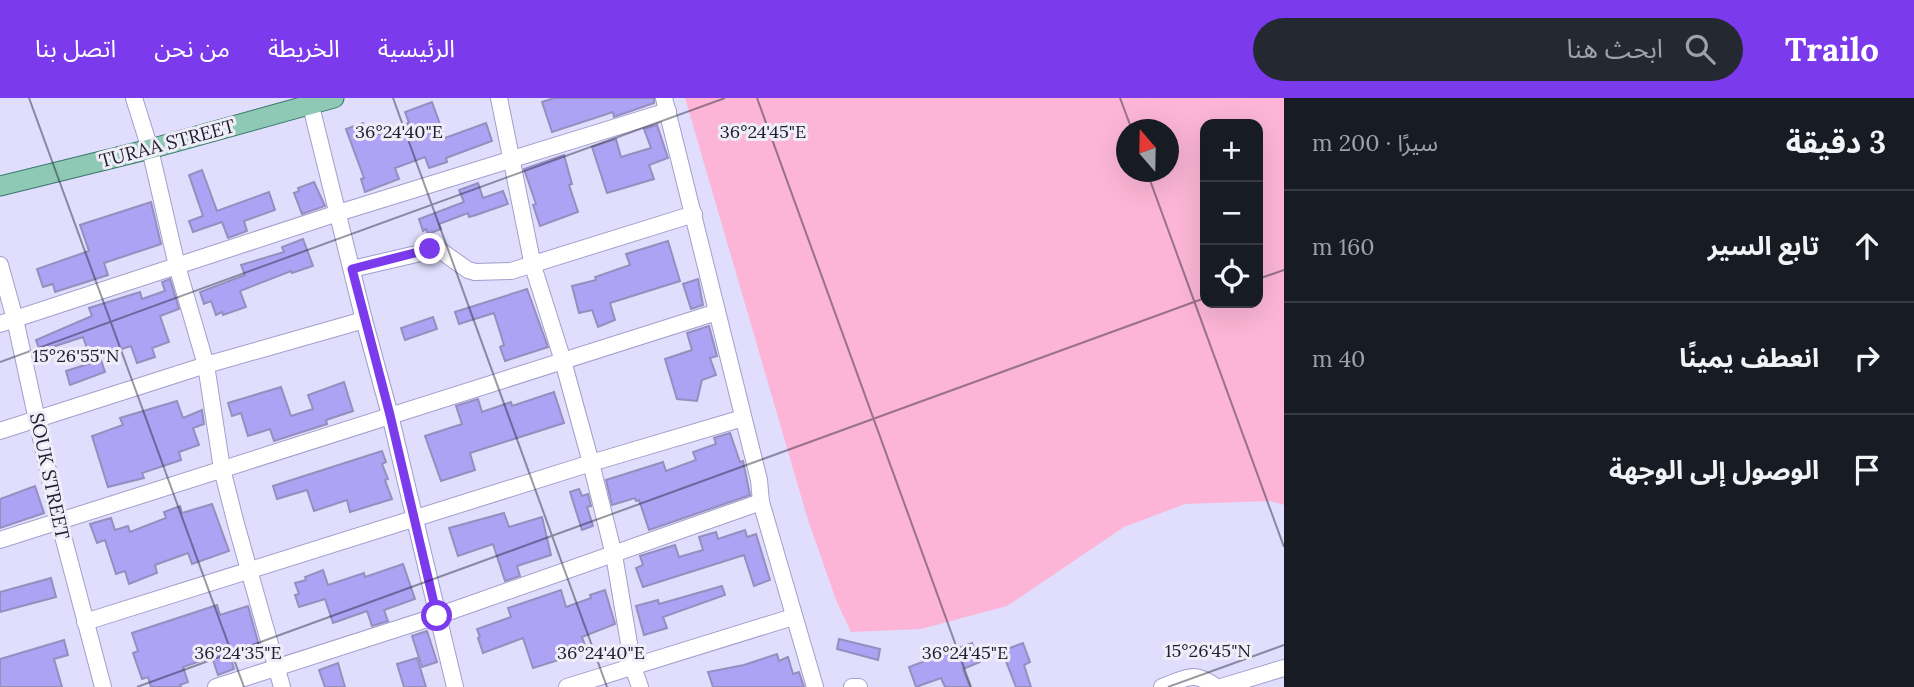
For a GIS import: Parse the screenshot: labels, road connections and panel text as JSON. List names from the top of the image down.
{
  "streets": {
    "main road": ["TURAA STREET"],
    "street": ["SOUK STREET"]
  },
  "north": "top",
  "page": {
    "header": "Trailo",
    "search": "ابحث هنا",
    "nav": [
      "الرئيسية",
      "الخريطة",
      "من نحن",
      "اتصل بنا"
    ],
    "heading": ["3 دقيقة", "سيرًا · 200 m"],
    "map_buttons": ["+", "−"],
    "list": [
      ["تابع السير", "160 m"],
      ["انعطف يمينًا", "40 m"],
      "الوصول إلى الوجهة"
    ]
  },
  "coordinates": [
    "36°24'40\"E",
    "36°24'45\"E",
    "15°26'55\"N",
    "15°26'45\"N",
    "36°24'35\"E"
  ]
}
